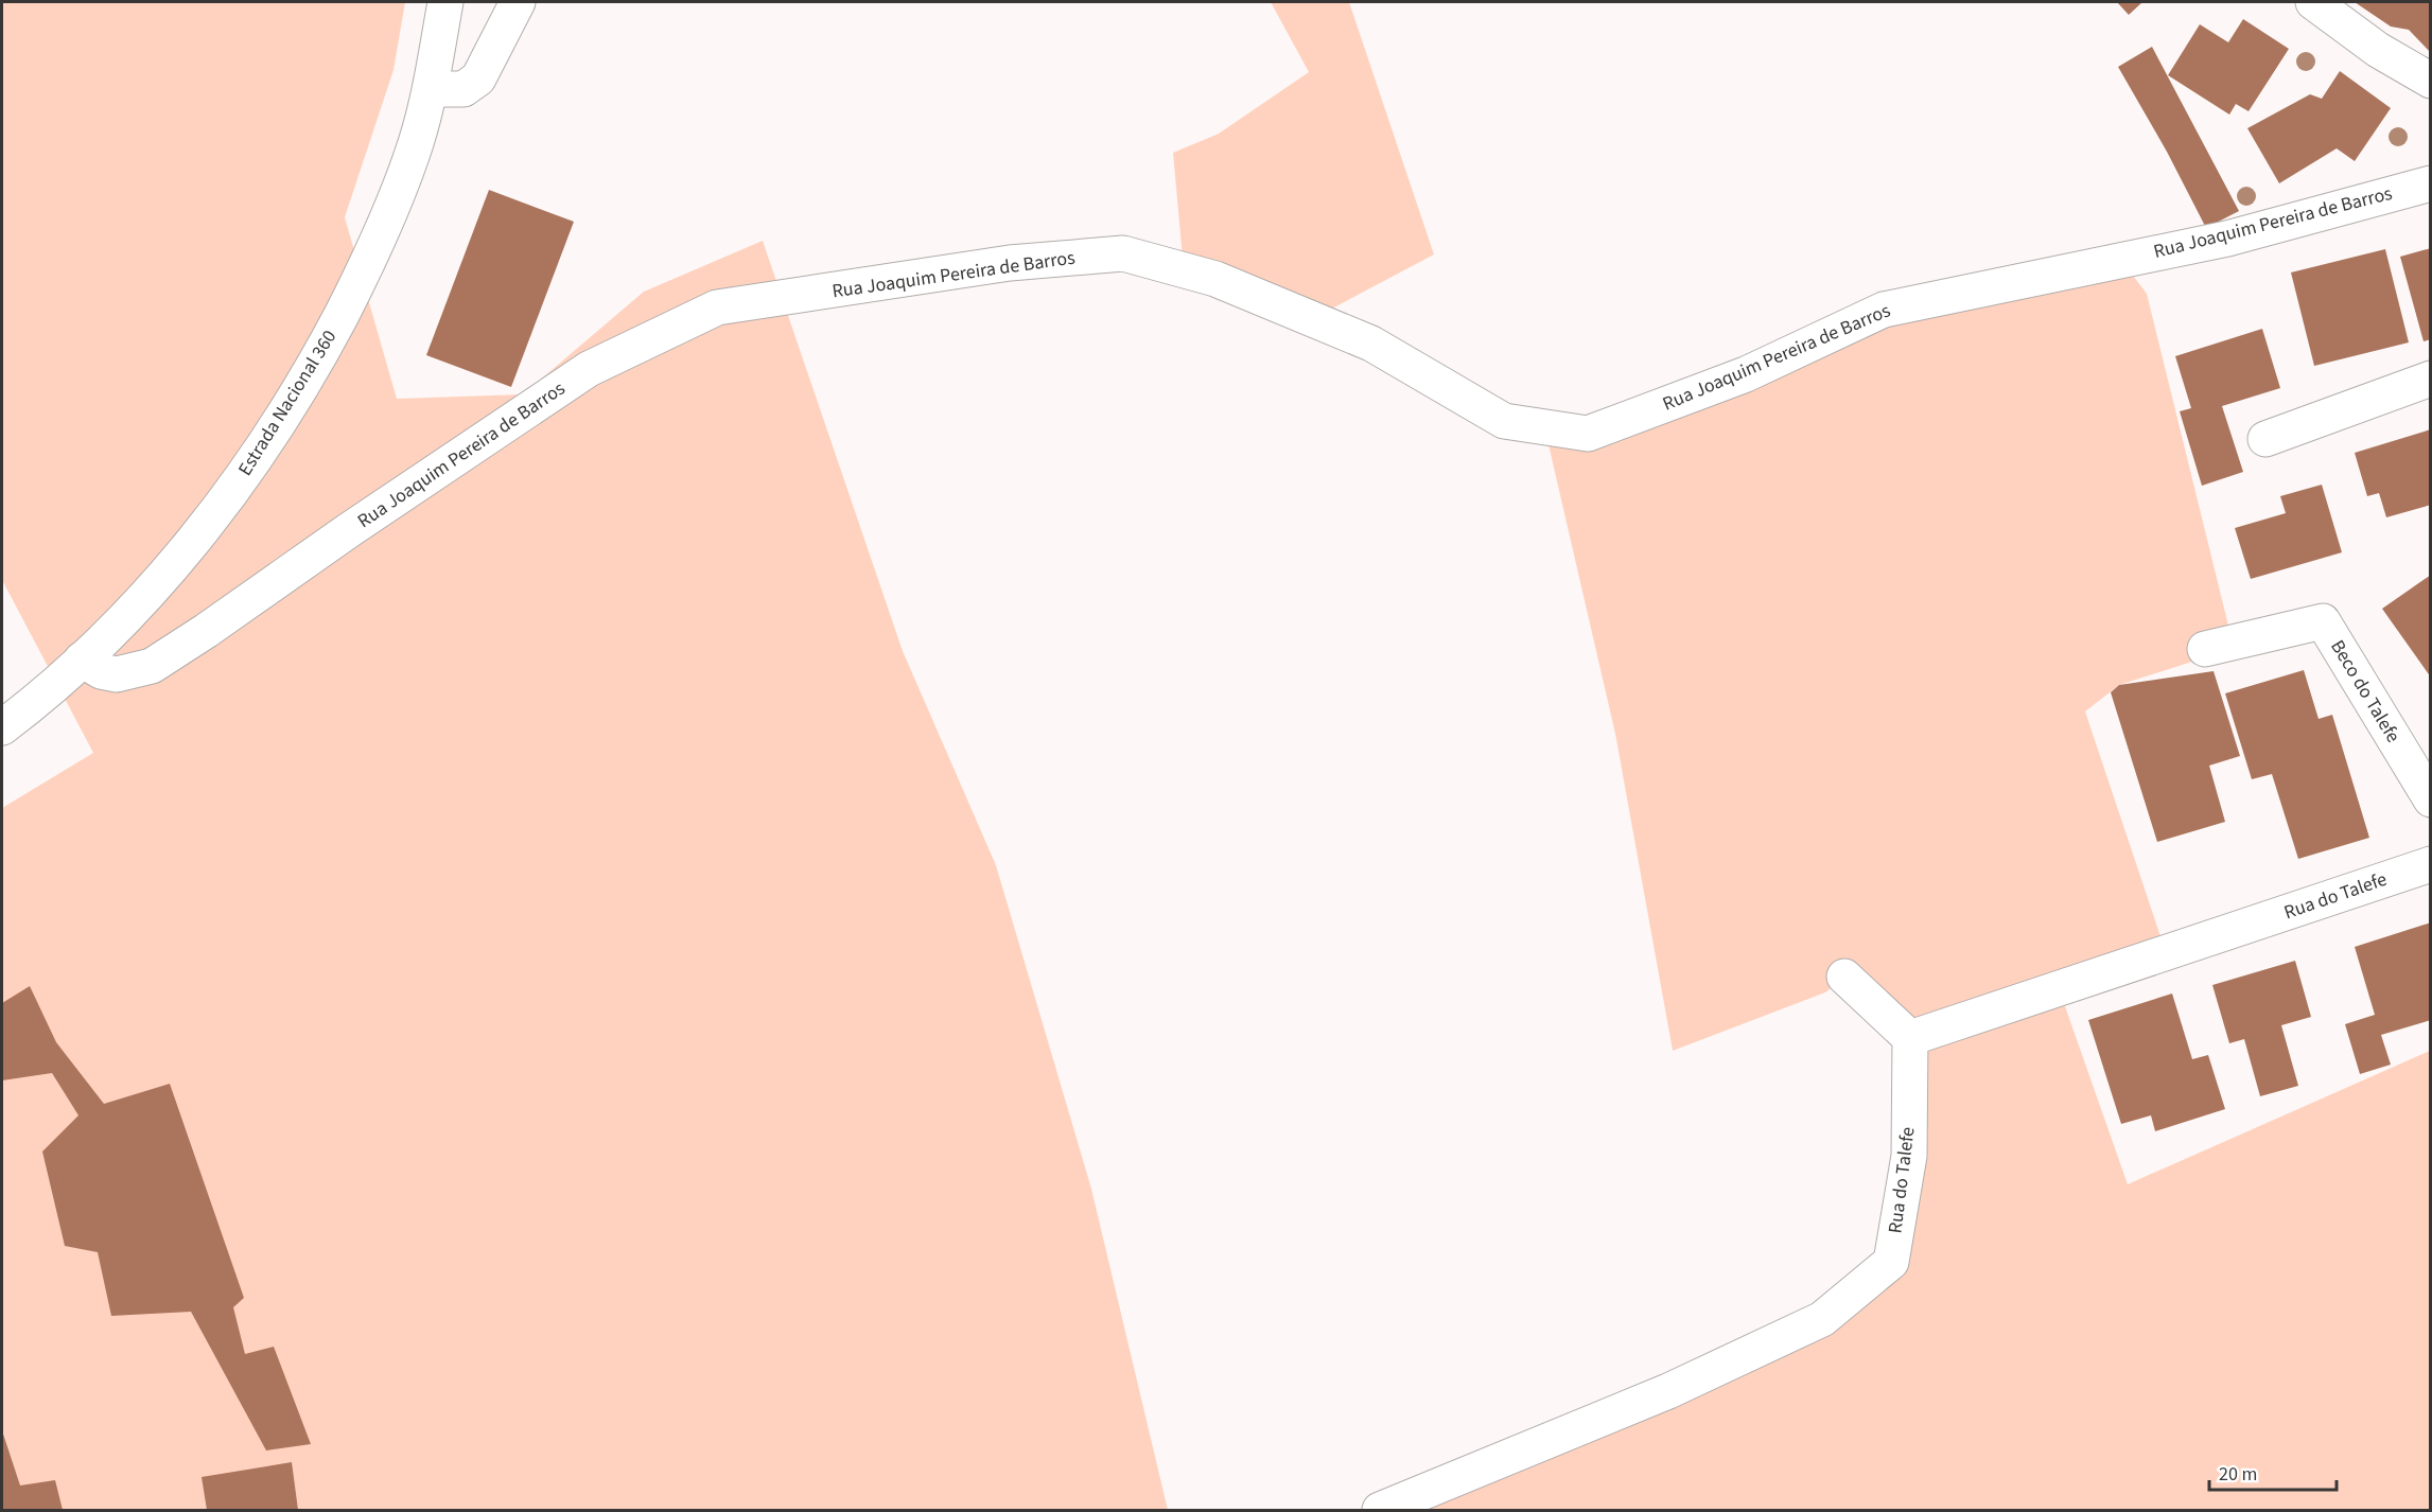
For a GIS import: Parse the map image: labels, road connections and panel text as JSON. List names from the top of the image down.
{
  "streets": {
    "street": [
      "Rua Joaquim Pereira de Barros",
      "Estrada Nacional 360",
      "Beco do Talefe",
      "Rua do Talefe"
    ]
  },
  "crossings": [
    ["Rua Joaquim Pereira de Barros", "Estrada Nacional 360"]
  ],
  "scale_bar": "20 m"
}
